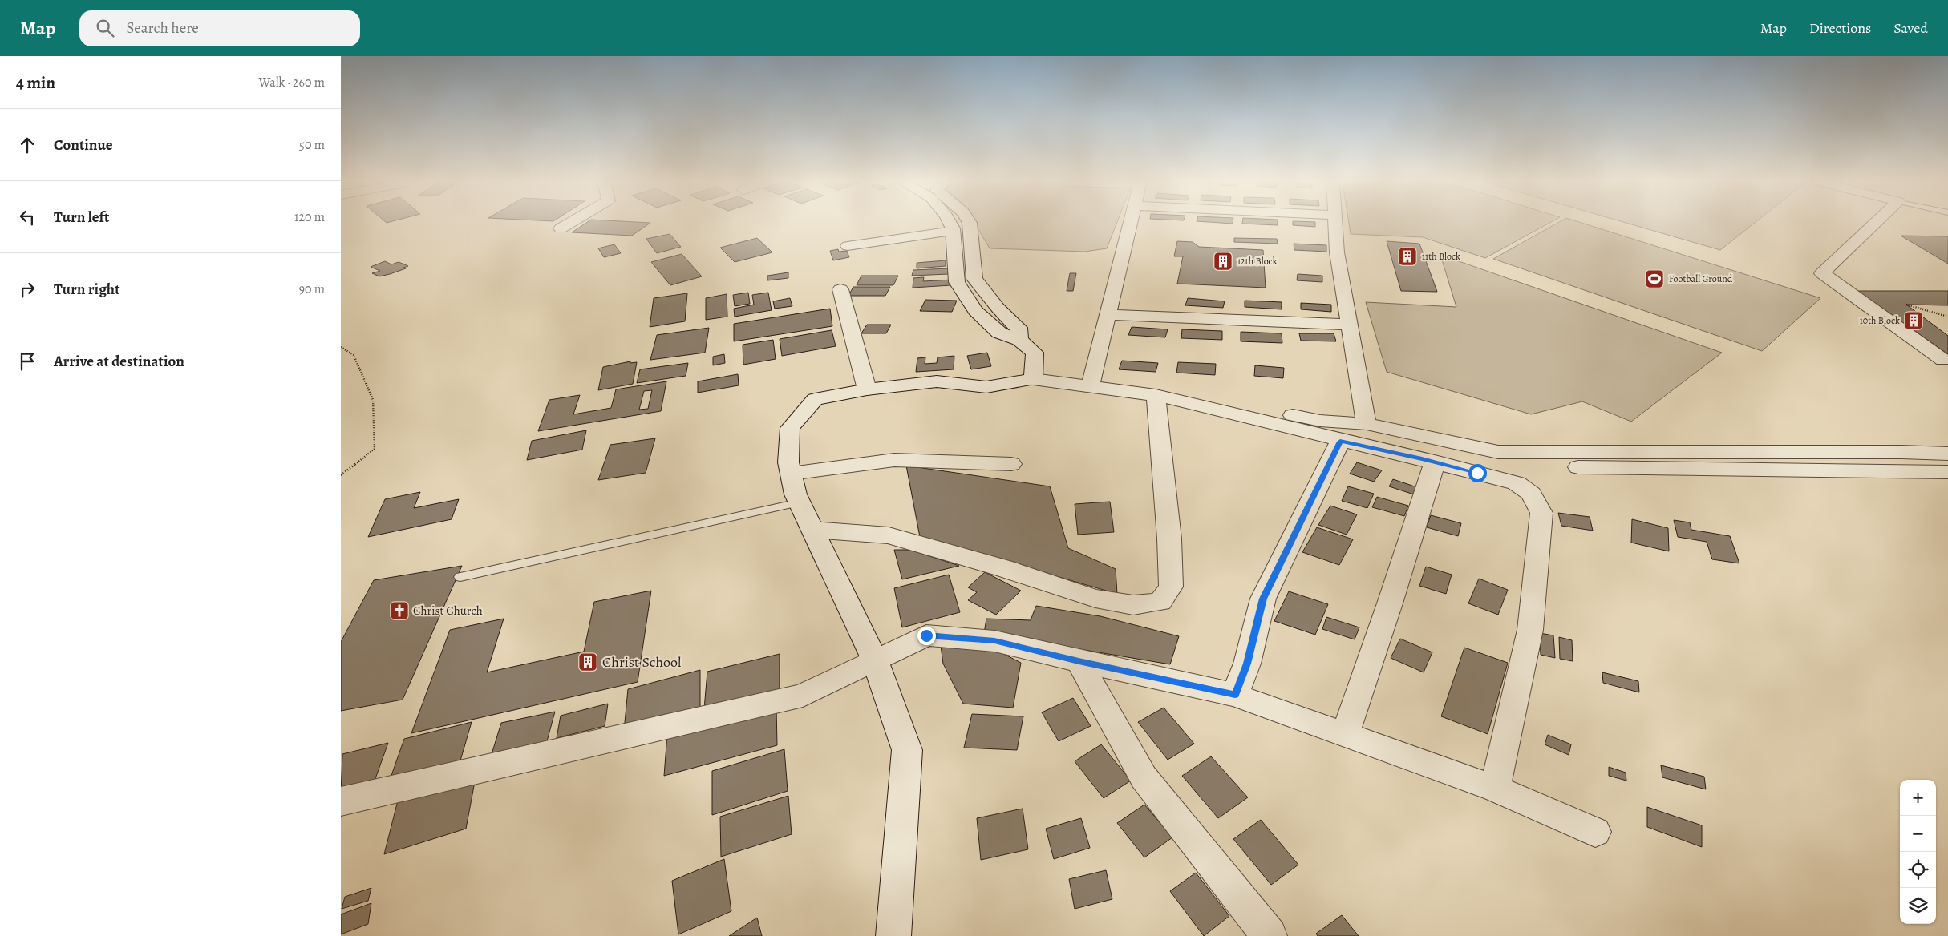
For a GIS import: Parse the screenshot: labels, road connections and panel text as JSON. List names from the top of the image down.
{
  "places": {
    "building": [
      "11th Block",
      "12th Block",
      "10th Block",
      "Christ School"
    ],
    "sports": ["Football Ground"],
    "church": ["Christ Church"]
  },
  "page": {
    "header": "Map",
    "search": "Search here",
    "nav": ["Map", "Directions", "Saved"],
    "heading": ["4 min", "Walk · 260 m"],
    "list": [
      ["Continue", "50 m"],
      ["Turn left", "120 m"],
      ["Turn right", "90 m"],
      "Arrive at destination"
    ],
    "map_buttons": ["+", "−"]
  }
}
